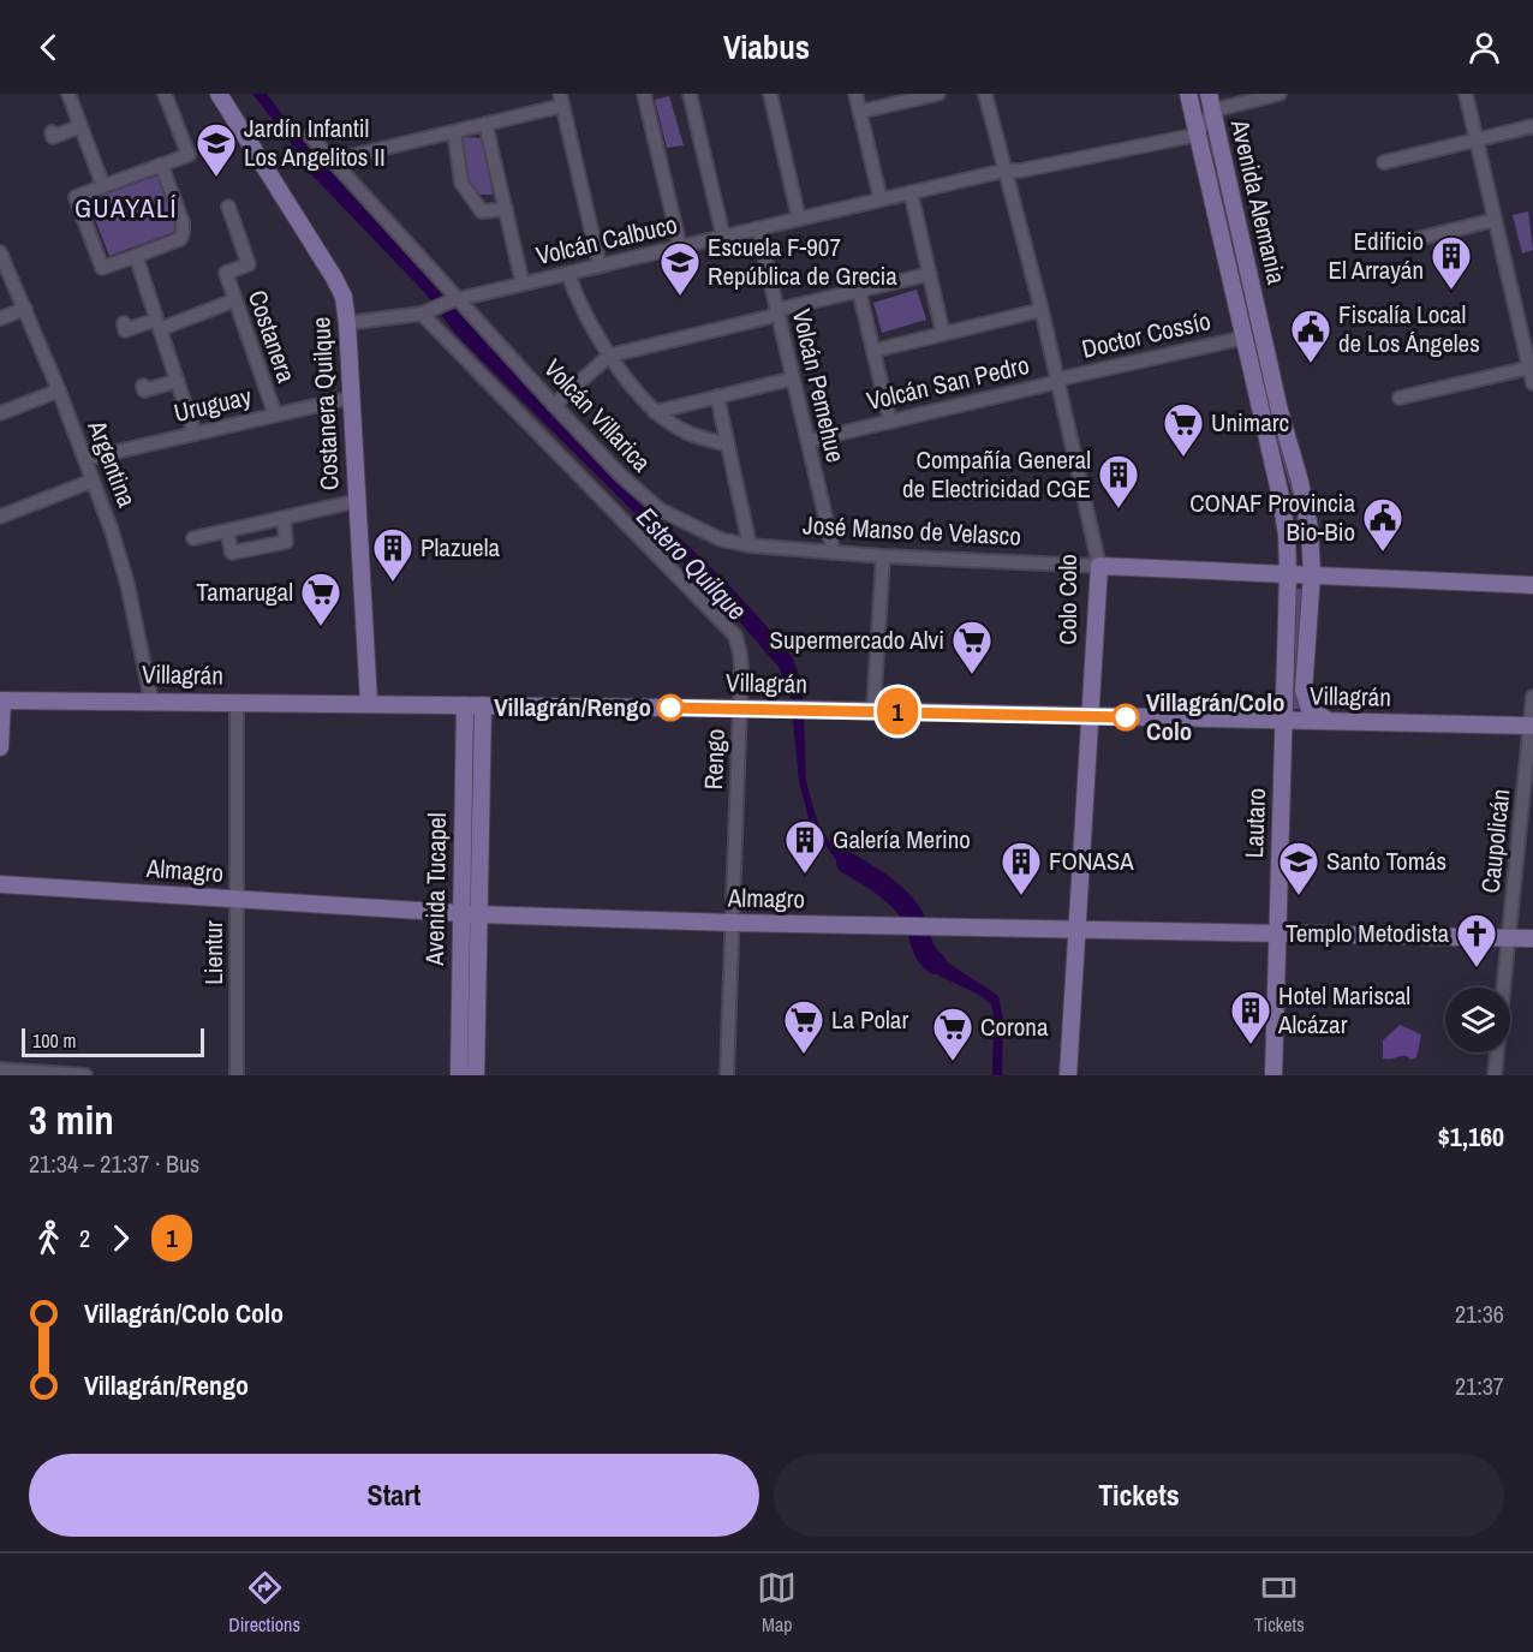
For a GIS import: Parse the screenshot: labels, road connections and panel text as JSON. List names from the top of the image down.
{
  "streets": {
    "main road": [
      "Avenida Alemania",
      "Costanera Quilque",
      "José Manso de Velasco",
      "Colo Colo",
      "Villagrán",
      "Lautaro",
      "Almagro",
      "Avenida Tucapel"
    ],
    "street": [
      "Volcán Calbuco",
      "Doctor Cossío",
      "Costanera",
      "Volcán San Pedro",
      "Volcán Pemehue",
      "Uruguay",
      "Volcán Villarica",
      "Argentina",
      "Rengo",
      "Caupolicán",
      "Lientur"
    ]
  },
  "crossings": [
    ["Avenida Alemania", "Volcán Calbuco"],
    ["Avenida Alemania", "Doctor Cossío"],
    ["Avenida Alemania", "José Manso de Velasco"],
    ["Avenida Alemania", "Lautaro"],
    ["Volcán Calbuco", "Volcán Pemehue"],
    ["Volcán Calbuco", "Costanera Quilque"],
    ["Volcán Calbuco", "Volcán Villarica"],
    ["Volcán Calbuco", "Colo Colo"],
    ["Volcán Calbuco", "Rengo"],
    ["Doctor Cossío", "Volcán San Pedro"],
    ["Doctor Cossío", "Colo Colo"],
    ["Costanera", "Uruguay"],
    ["Volcán San Pedro", "Volcán Pemehue"],
    ["Volcán San Pedro", "Colo Colo"],
    ["Volcán Pemehue", "José Manso de Velasco"],
    ["Costanera Quilque", "Uruguay"],
    ["Costanera Quilque", "Villagrán"],
    ["Uruguay", "Argentina"],
    ["Volcán Villarica", "José Manso de Velasco"],
    ["Argentina", "Villagrán"],
    ["José Manso de Velasco", "Colo Colo"],
    ["José Manso de Velasco", "Lautaro"],
    ["Colo Colo", "Villagrán"],
    ["Colo Colo", "Almagro"],
    ["Villagrán", "Rengo"],
    ["Villagrán", "Lautaro"],
    ["Villagrán", "Caupolicán"],
    ["Villagrán", "Avenida Tucapel"],
    ["Villagrán", "Lientur"],
    ["Rengo", "Almagro"],
    ["Lautaro", "Almagro"],
    ["Caupolicán", "Almagro"],
    ["Almagro", "Avenida Tucapel"],
    ["Almagro", "Lientur"]
  ],
  "districts": ["GUAYALÍ"],
  "water": ["Estero Quilque"],
  "places": {
    "school or university": ["Jardín Infantil Los Angelitos II", "Escuela F-907 República de Grecia", "Santo Tomás"],
    "building": [
      "Edificio El Arrayán",
      "Compañía General de Electricidad CGE",
      "Plazuela",
      "Galería Merino",
      "FONASA",
      "Hotel Mariscal Alcázar"
    ],
    "public building": ["Fiscalía Local de Los Ángeles", "CONAF Provincia Bio-Bio"],
    "supermarket": [
      "Unimarc",
      "Tamarugal",
      "Supermercado Alvi",
      "La Polar",
      "Corona"
    ],
    "other": ["Villagrán/Rengo", "Villagrán/Colo Colo"],
    "church": ["Templo Metodista"]
  },
  "lines": ["bus line 1"],
  "scale_bar": "100 m",
  "page": {
    "header": "Viabus",
    "on_map": "1",
    "scale": "100 m",
    "heading": ["3 min", "21:34 – 21:37 · Bus", "$1,160"],
    "legs": ["2", "1"],
    "list": [
      {
        "name": "Villagrán/Colo Colo",
        "value": "21:36"
      },
      {
        "name": "Villagrán/Rengo",
        "value": "21:37"
      }
    ],
    "buttons": ["Start", "Tickets"],
    "tabs": ["Directions", "Map", "Tickets"]
  }
}
